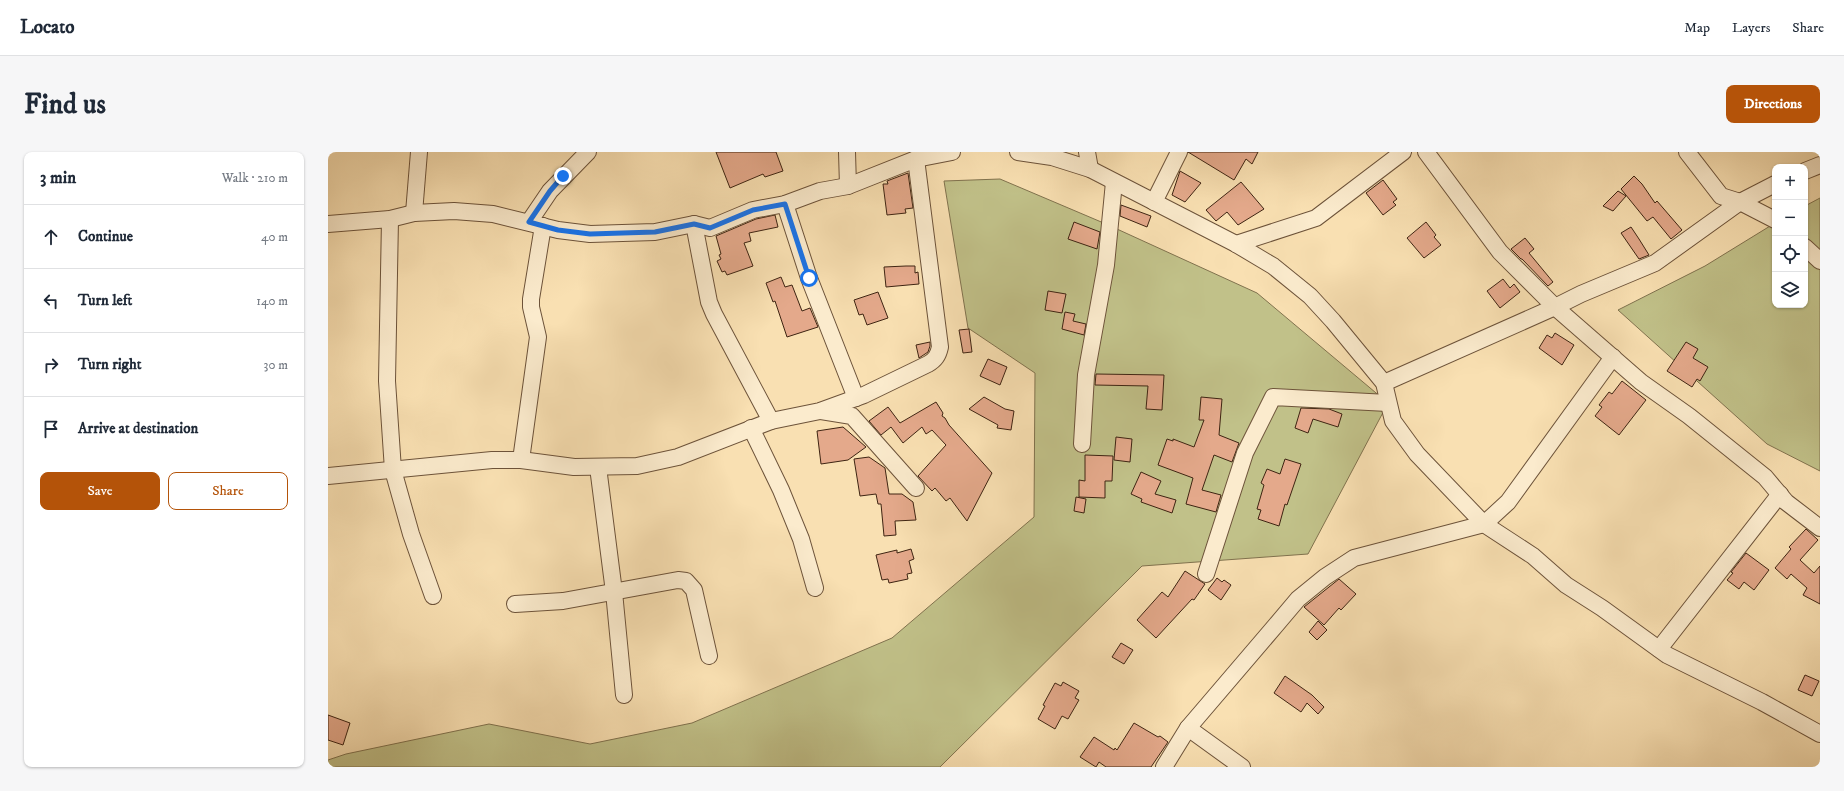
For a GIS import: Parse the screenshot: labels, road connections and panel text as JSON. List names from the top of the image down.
{
  "page": {
    "header": "Locato",
    "nav": ["Map", "Layers", "Share"],
    "buttons": [
      "Directions",
      ["Save", "Share"]
    ],
    "title": "Find us",
    "heading": ["3 min", "Walk · 210 m"],
    "map_buttons": ["+", "−"],
    "list": [
      ["Continue", "40 m"],
      ["Turn left", "140 m"],
      ["Turn right", "30 m"],
      "Arrive at destination"
    ]
  }
}
